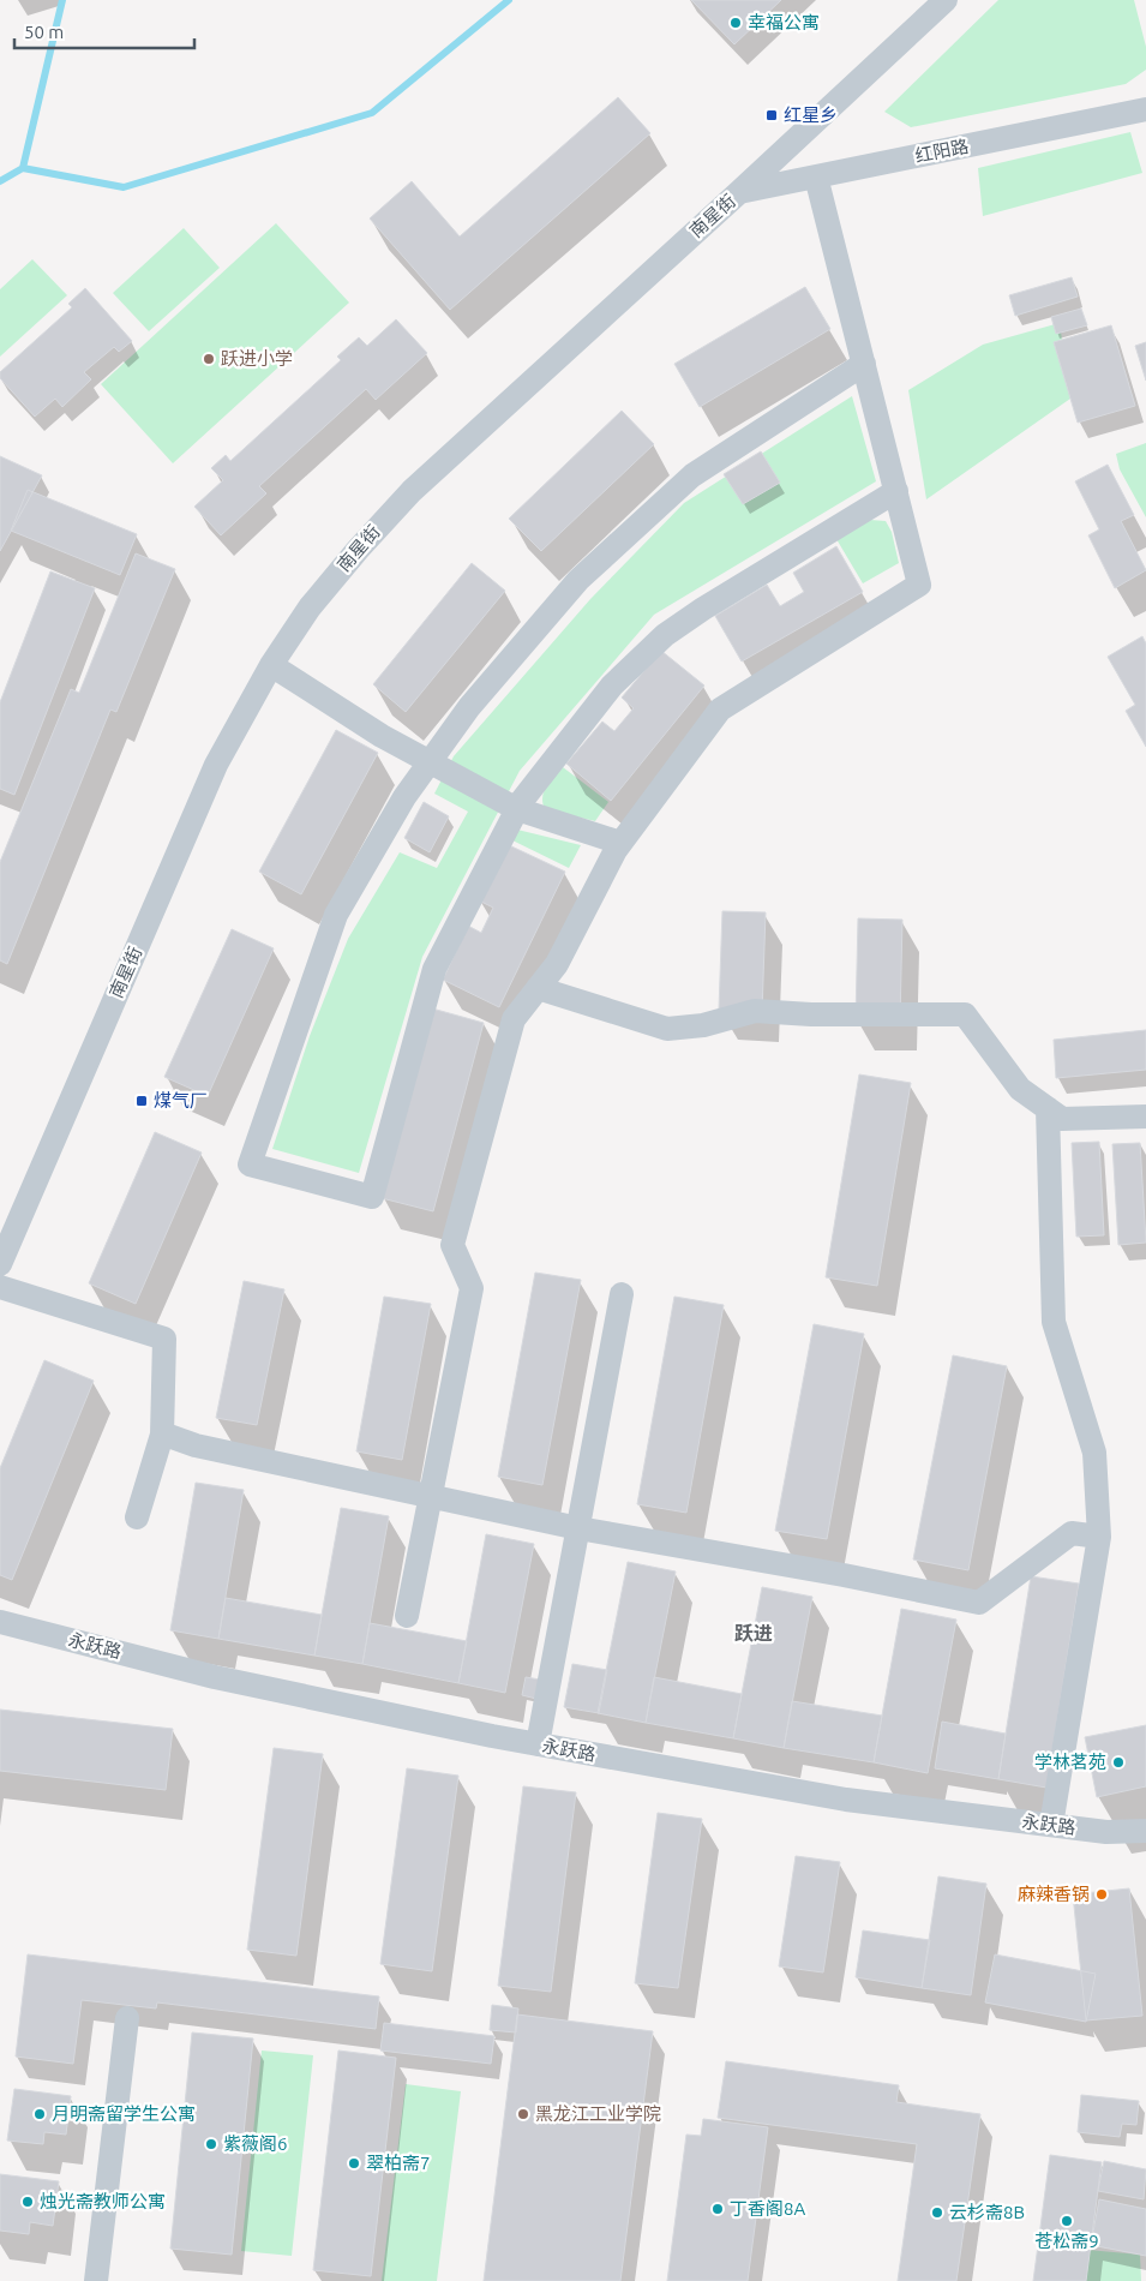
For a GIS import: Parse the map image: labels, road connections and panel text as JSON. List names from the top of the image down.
{
  "streets": {
    "street": ["红阳路", "南星街", "永跃路"]
  },
  "crossings": [
    ["红阳路", "南星街"]
  ],
  "districts": ["跃进"],
  "places": {
    "other": [
      "幸福公寓",
      "跃进小学",
      "学林茗苑",
      "麻辣香锅",
      "月明斋留学生公寓",
      "黑龙江工业学院",
      "紫薇阁6",
      "翠柏斋7",
      "烛光斋教师公寓",
      "丁香阁8A",
      "云杉斋8B",
      "苍松斋9"
    ],
    "transit": ["红星乡", "煤气厂"]
  },
  "scale_bar": "50 m"
}
